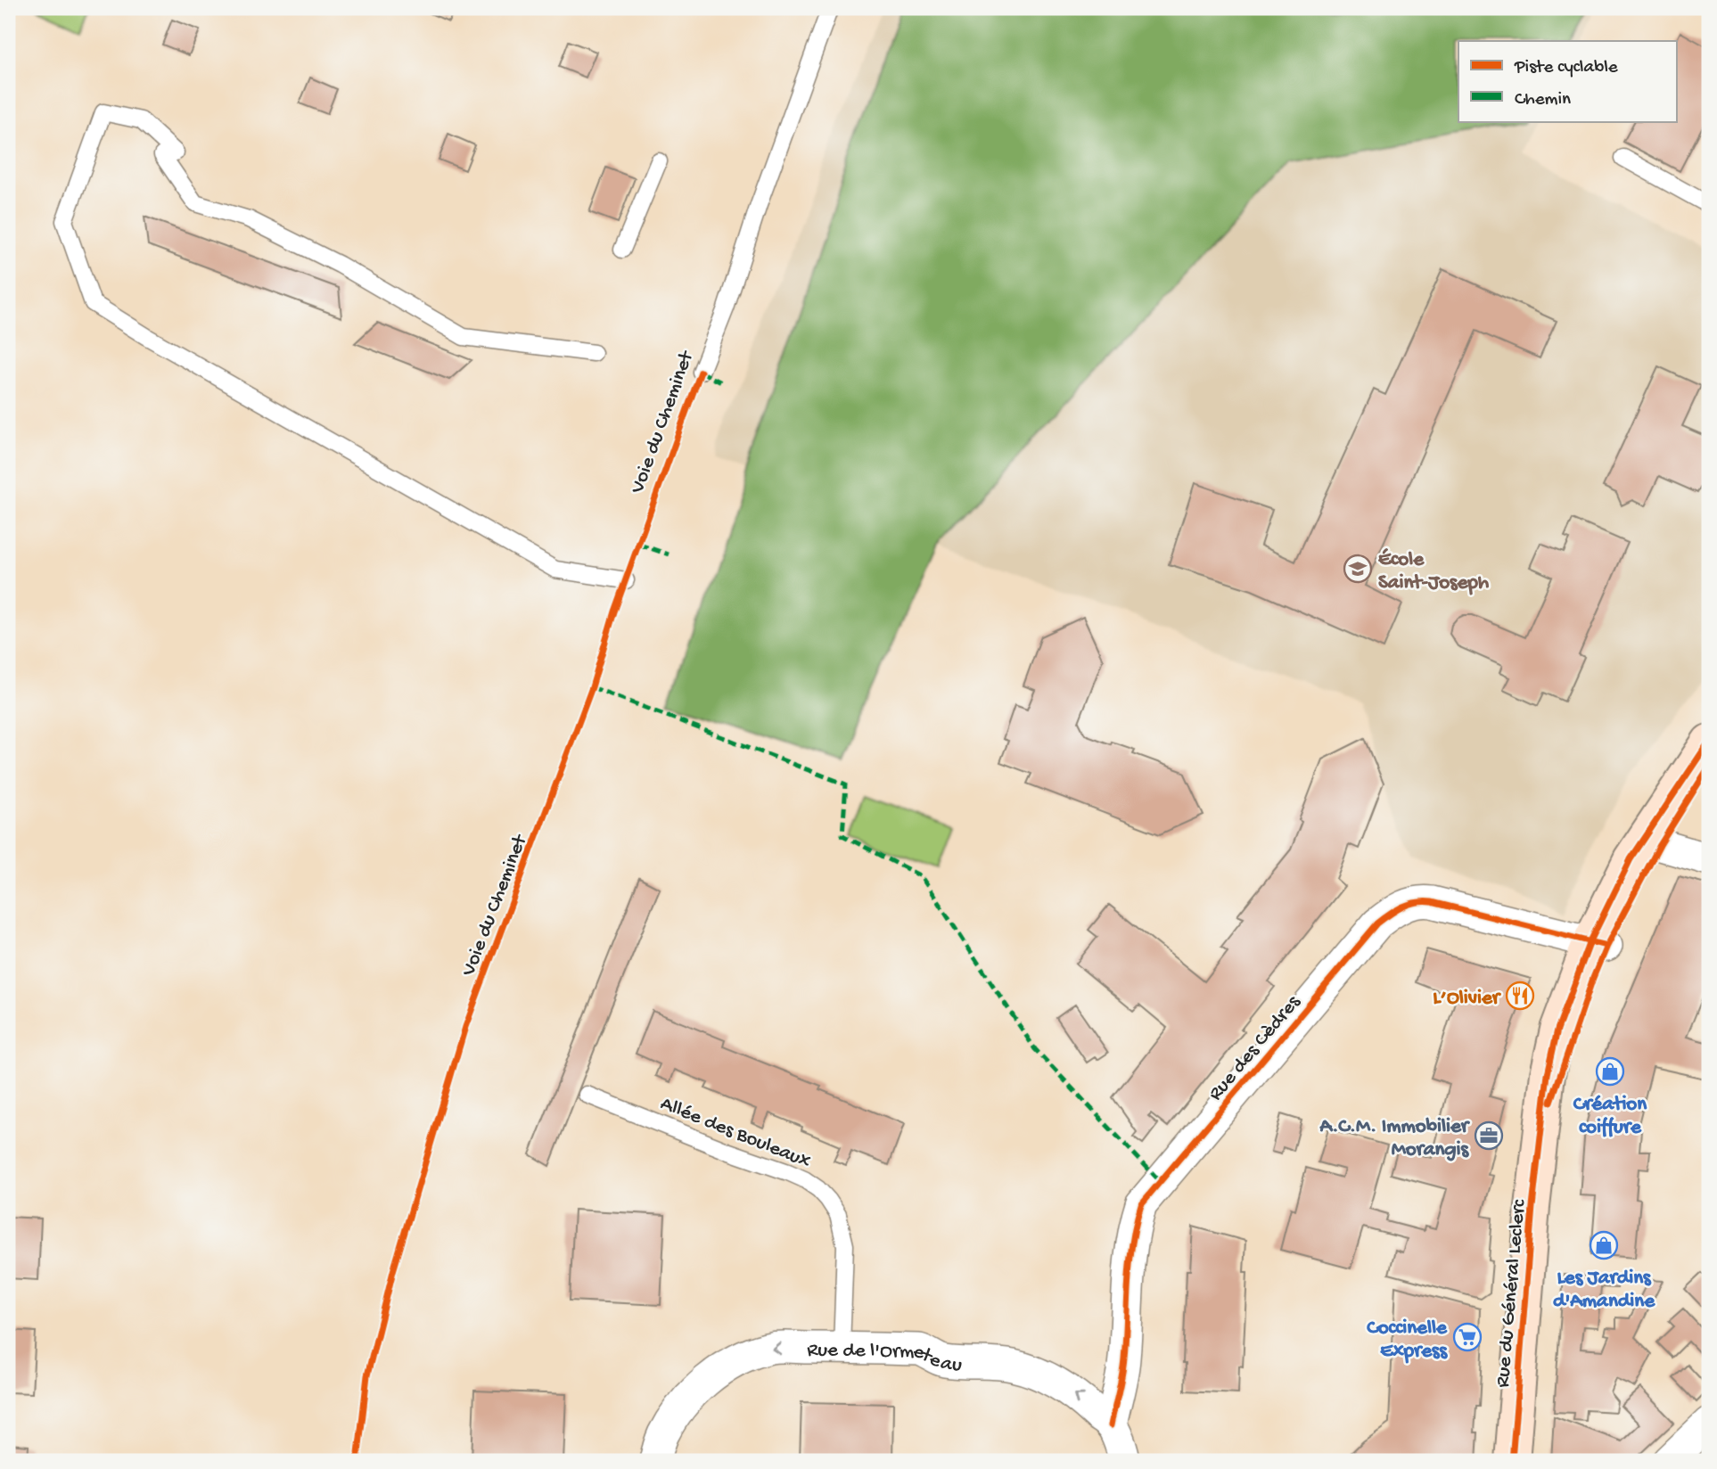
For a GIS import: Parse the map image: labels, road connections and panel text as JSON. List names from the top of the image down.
{
  "streets": {
    "main road": ["Rue du Général Leclerc"],
    "street": ["Rue des Cèdres", "Rue de l'Ormeteau"],
    "lane": ["Voie du Cheminet", "Allée des Bouleaux"]
  },
  "crossings": [
    ["Rue des Cèdres", "Rue du Général Leclerc"],
    ["Rue des Cèdres", "Rue de l'Ormeteau"],
    ["Allée des Bouleaux", "Rue de l'Ormeteau"]
  ],
  "one_way": ["Rue de l'Ormeteau"],
  "places": {
    "school or university": ["École Saint-Joseph"],
    "restaurant": ["L’Olivier"],
    "shop": ["Création coiffure", "Les Jardins d'Amandine"],
    "office": ["A.C.M. Immobilier Morangis"],
    "supermarket": ["Coccinelle Express"]
  },
  "legend": ["Piste cyclable", "Chemin"]
}
